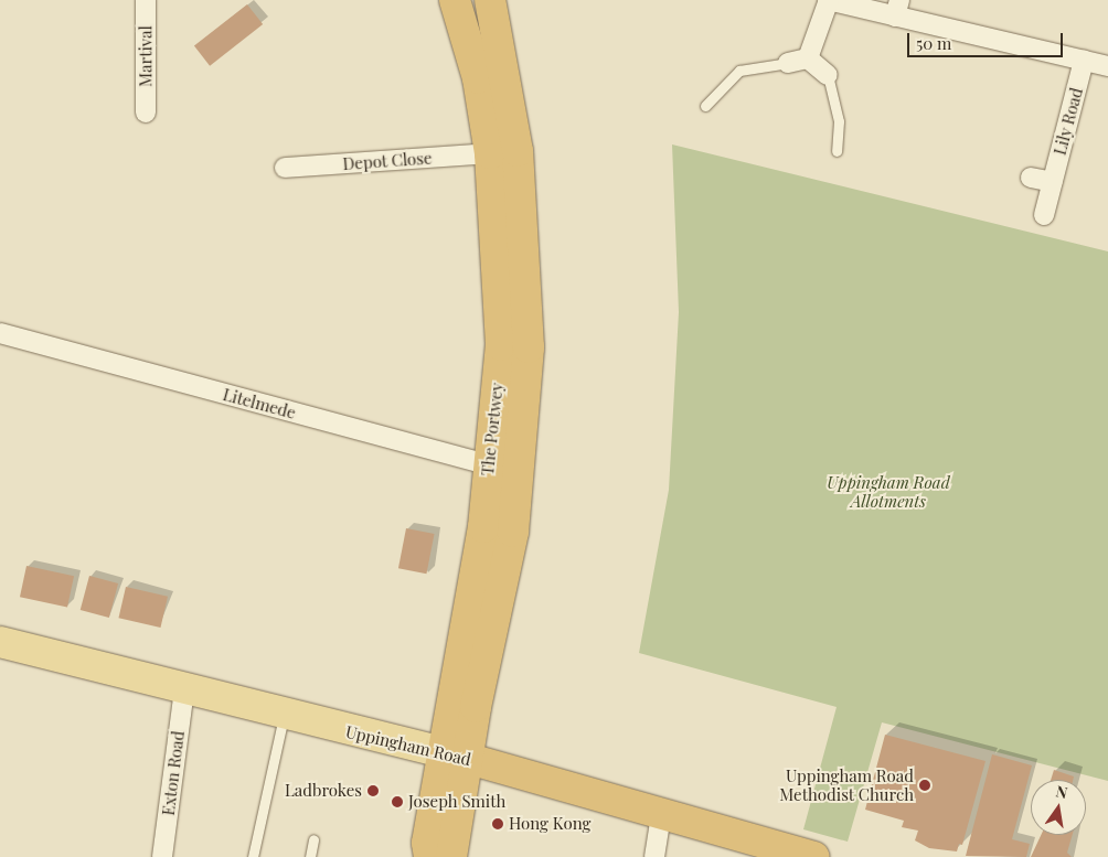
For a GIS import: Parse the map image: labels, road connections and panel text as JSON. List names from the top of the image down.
{
  "streets": {
    "highway": ["The Portwey", "Uppingham Road"],
    "street": [
      "Martival",
      "Lily Road",
      "Depot Close",
      "Litelmede",
      "Exton Road"
    ]
  },
  "crossings": [
    ["Depot Close", "The Portwey"],
    ["Litelmede", "The Portwey"],
    ["The Portwey", "Uppingham Road"],
    ["Uppingham Road", "Exton Road"]
  ],
  "parks": ["Uppingham Road Allotments"],
  "places": [
    "Uppingham Road Methodist Church",
    "Ladbrokes",
    "Joseph Smith",
    "Hong Kong"
  ],
  "scale_bar": "50 m",
  "north": "top"
}
